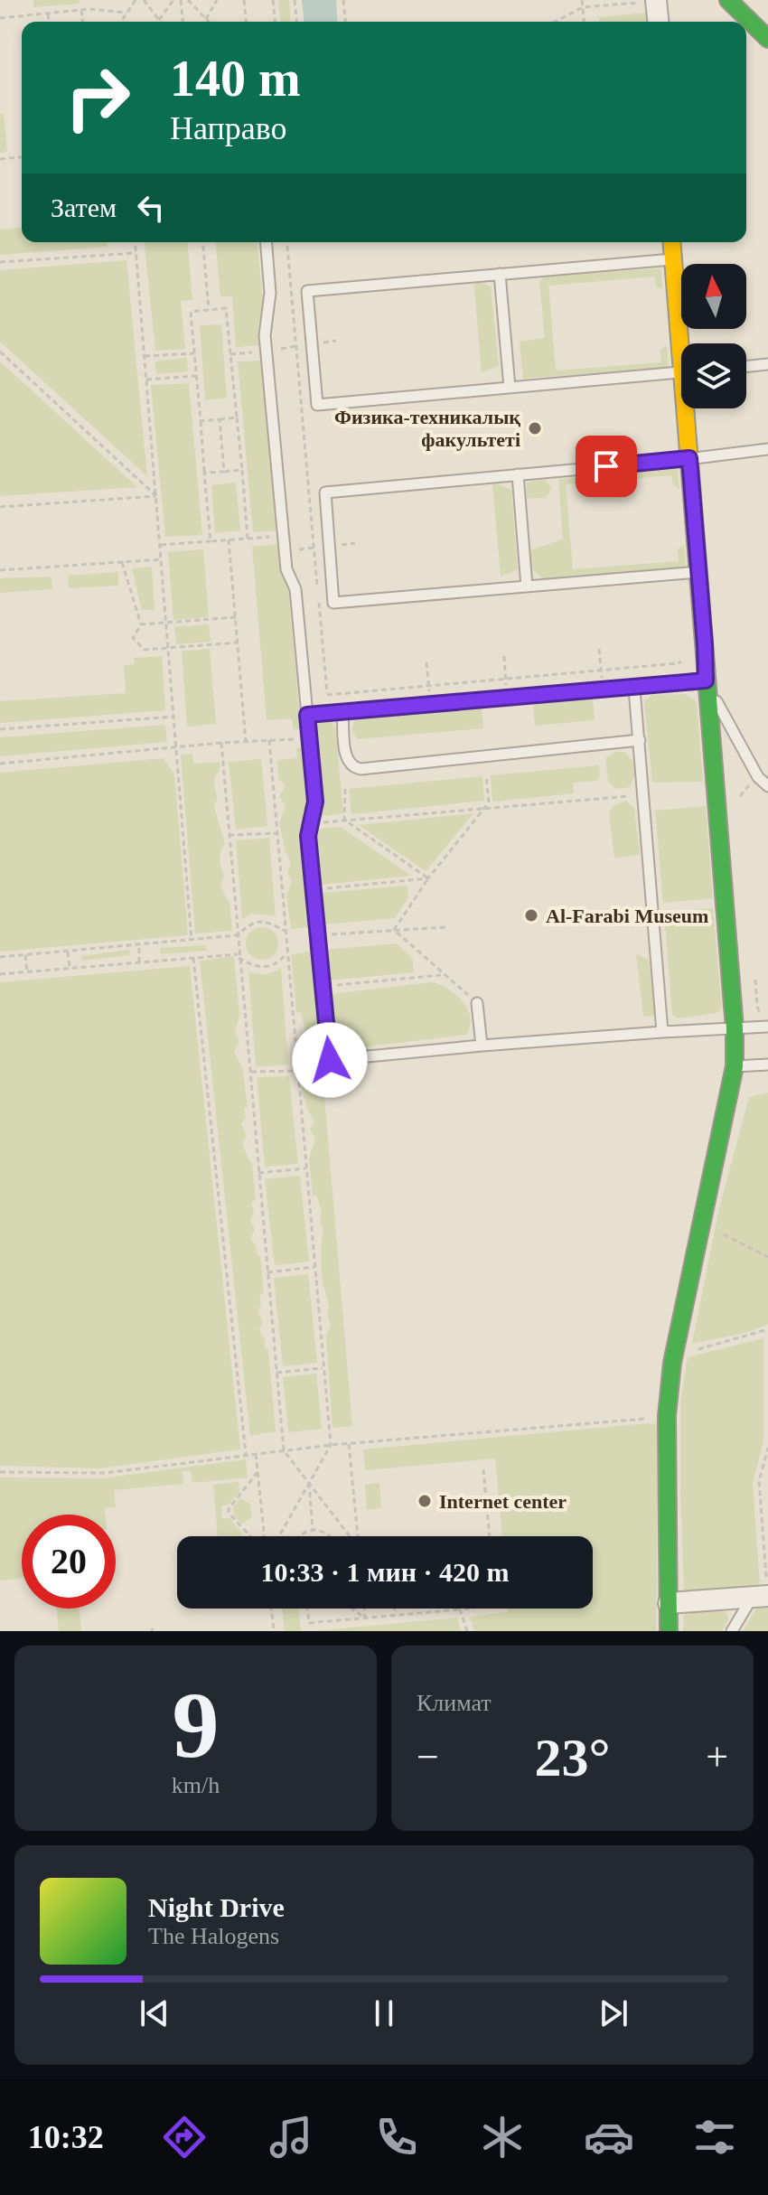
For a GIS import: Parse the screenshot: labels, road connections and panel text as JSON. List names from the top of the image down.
{
  "places": ["Физика-техникалық факультеті", "Al-Farabi Museum", "Internet center"],
  "north": "top",
  "page": {
    "turn": ["140 m", "Направо"],
    "then": "Затем",
    "limit": "20",
    "trip": "10:33 · 1 мин · 420 m",
    "tile": [
      ["9", "km/h"],
      "Климат"
    ],
    "heat": ["−", "23°", "+"],
    "song": ["Night Drive", "The Halogens"],
    "tabs": "10:32"
  }
}
